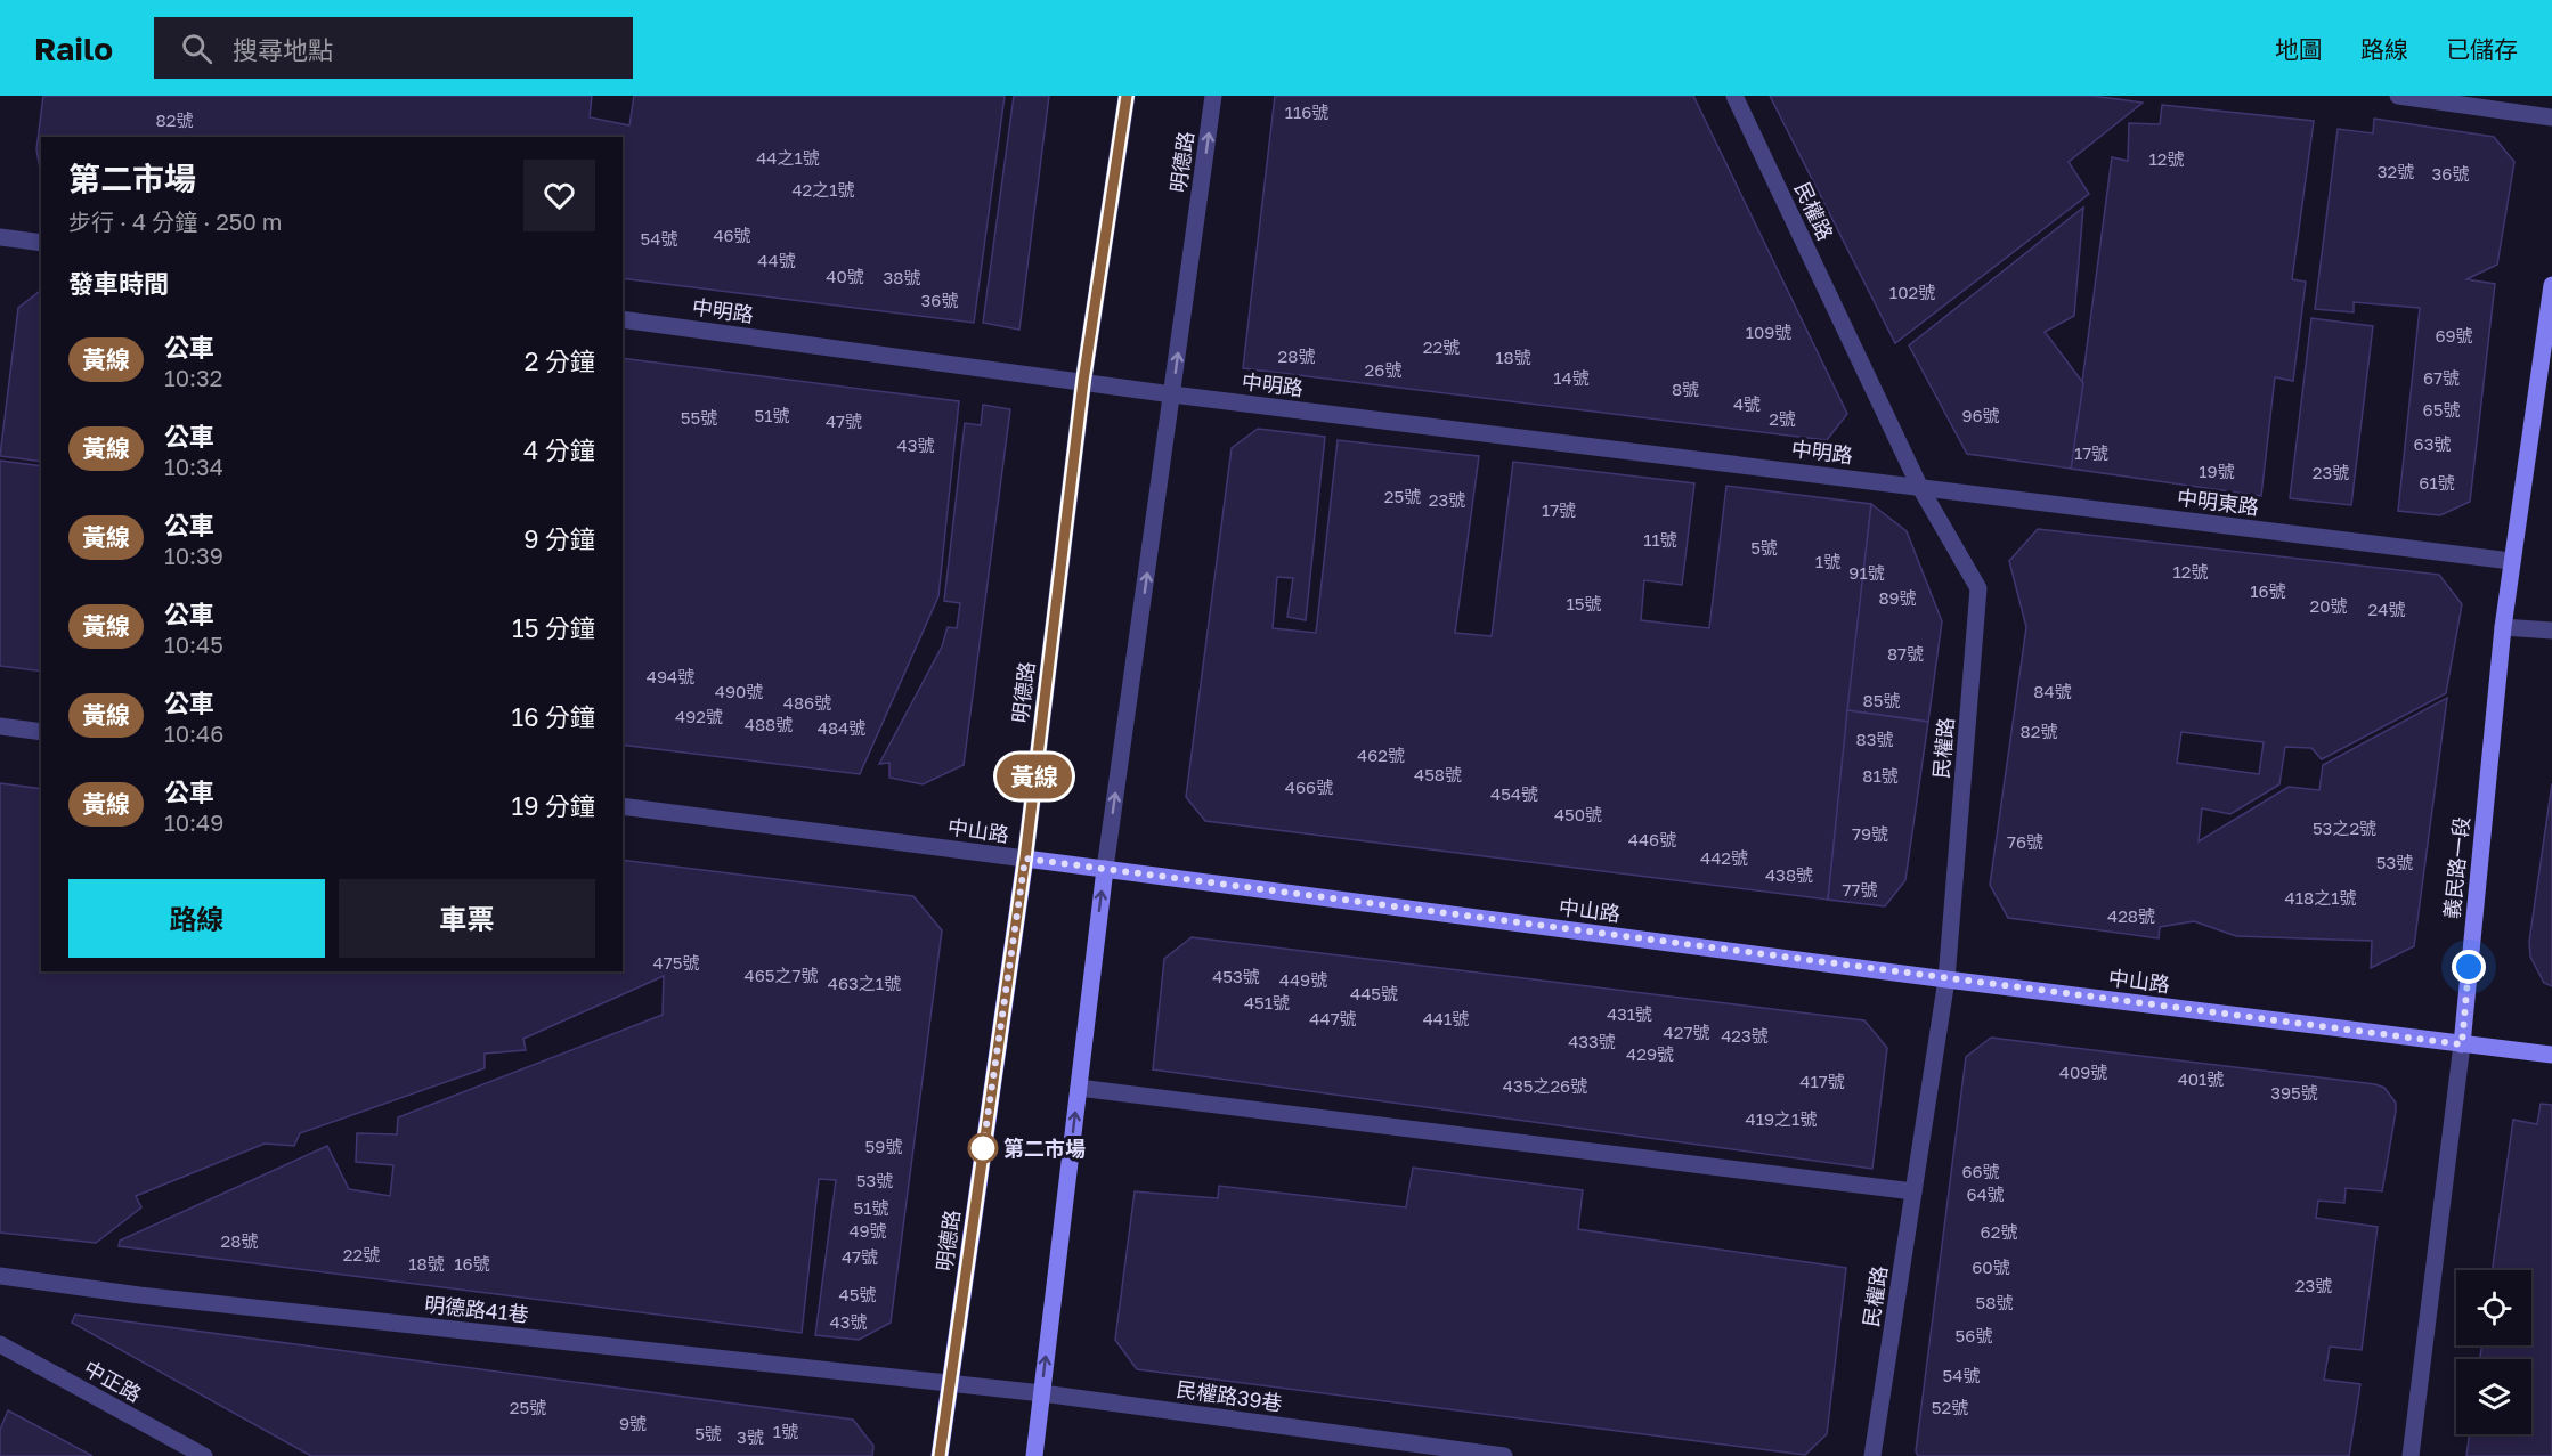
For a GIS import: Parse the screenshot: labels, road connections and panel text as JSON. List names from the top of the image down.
{
  "streets": {
    "main road": ["明德路", "中山路", "義民路一段"],
    "street": [
      "民權路",
      "中明路",
      "中明東路",
      "明德路41巷",
      "中正路",
      "民權路39巷"
    ]
  },
  "crossings": [
    ["明德路", "中明路"],
    ["明德路", "中山路"],
    ["明德路", "明德路41巷"],
    ["明德路", "民權路39巷"],
    ["民權路", "中明路"],
    ["民權路", "中明東路"],
    ["民權路", "中山路"],
    ["中明路", "中明東路"],
    ["中明東路", "義民路一段"],
    ["中山路", "義民路一段"],
    ["明德路41巷", "民權路39巷"]
  ],
  "places": ["第二市場"],
  "lines": ["bus line 黃線"],
  "house_numbers": [
    "116號",
    "82號",
    "44之1號",
    "12號",
    "32號",
    "36號",
    "42之1號",
    "46號",
    "54號",
    "44號",
    "40號",
    "38號",
    "102號",
    "36號",
    "109號",
    "69號",
    "22號",
    "28號",
    "18號",
    "26號",
    "14號",
    "67號",
    "8號",
    "4號",
    "65號",
    "51號",
    "96號",
    "55號",
    "2號",
    "47號",
    "63號",
    "43號",
    "17號",
    "19號",
    "23號",
    "61號",
    "25號",
    "23號",
    "17號",
    "11號",
    "5號",
    "1號",
    "12號",
    "91號",
    "16號",
    "89號",
    "15號",
    "20號",
    "24號",
    "87號",
    "494號",
    "490號",
    "84號",
    "85號",
    "486號",
    "492號",
    "488號",
    "484號",
    "82號",
    "83號",
    "462號",
    "458號",
    "81號",
    "466號",
    "454號",
    "450號",
    "53之2號",
    "79號",
    "446號",
    "76號",
    "442號",
    "53號",
    "438號",
    "77號",
    "418之1號",
    "428號",
    "475號",
    "465之7號",
    "453號",
    "449號",
    "463之1號",
    "445號",
    "451號",
    "431號",
    "447號",
    "441號",
    "427號",
    "423號",
    "433號",
    "429號",
    "409號",
    "401號",
    "417號",
    "435之26號",
    "395號",
    "419之1號",
    "59號",
    "66號",
    "53號",
    "64號",
    "51號",
    "49號",
    "62號",
    "28號",
    "22號",
    "47號",
    "18號",
    "16號",
    "60號",
    "23號",
    "45號",
    "58號",
    "43號",
    "56號",
    "54號",
    "25號",
    "52號",
    "9號",
    "1號",
    "5號",
    "3號"
  ],
  "page": {
    "header": "Railo",
    "search": "搜尋地點",
    "nav": ["地圖", "路線", "已儲存"],
    "on_map": "黃線",
    "heading": [
      ["第二市場", "步行 · 4 分鐘 · 250 m"],
      "發車時間"
    ],
    "list": [
      {
        "mark": "黃線",
        "name": "公車",
        "note": "10:32",
        "value": "2 分鐘"
      },
      {
        "mark": "黃線",
        "name": "公車",
        "note": "10:34",
        "value": "4 分鐘"
      },
      {
        "mark": "黃線",
        "name": "公車",
        "note": "10:39",
        "value": "9 分鐘"
      },
      {
        "mark": "黃線",
        "name": "公車",
        "note": "10:45",
        "value": "15 分鐘"
      },
      {
        "mark": "黃線",
        "name": "公車",
        "note": "10:46",
        "value": "16 分鐘"
      },
      {
        "mark": "黃線",
        "name": "公車",
        "note": "10:49",
        "value": "19 分鐘"
      }
    ],
    "buttons": ["路線", "車票"]
  }
}
